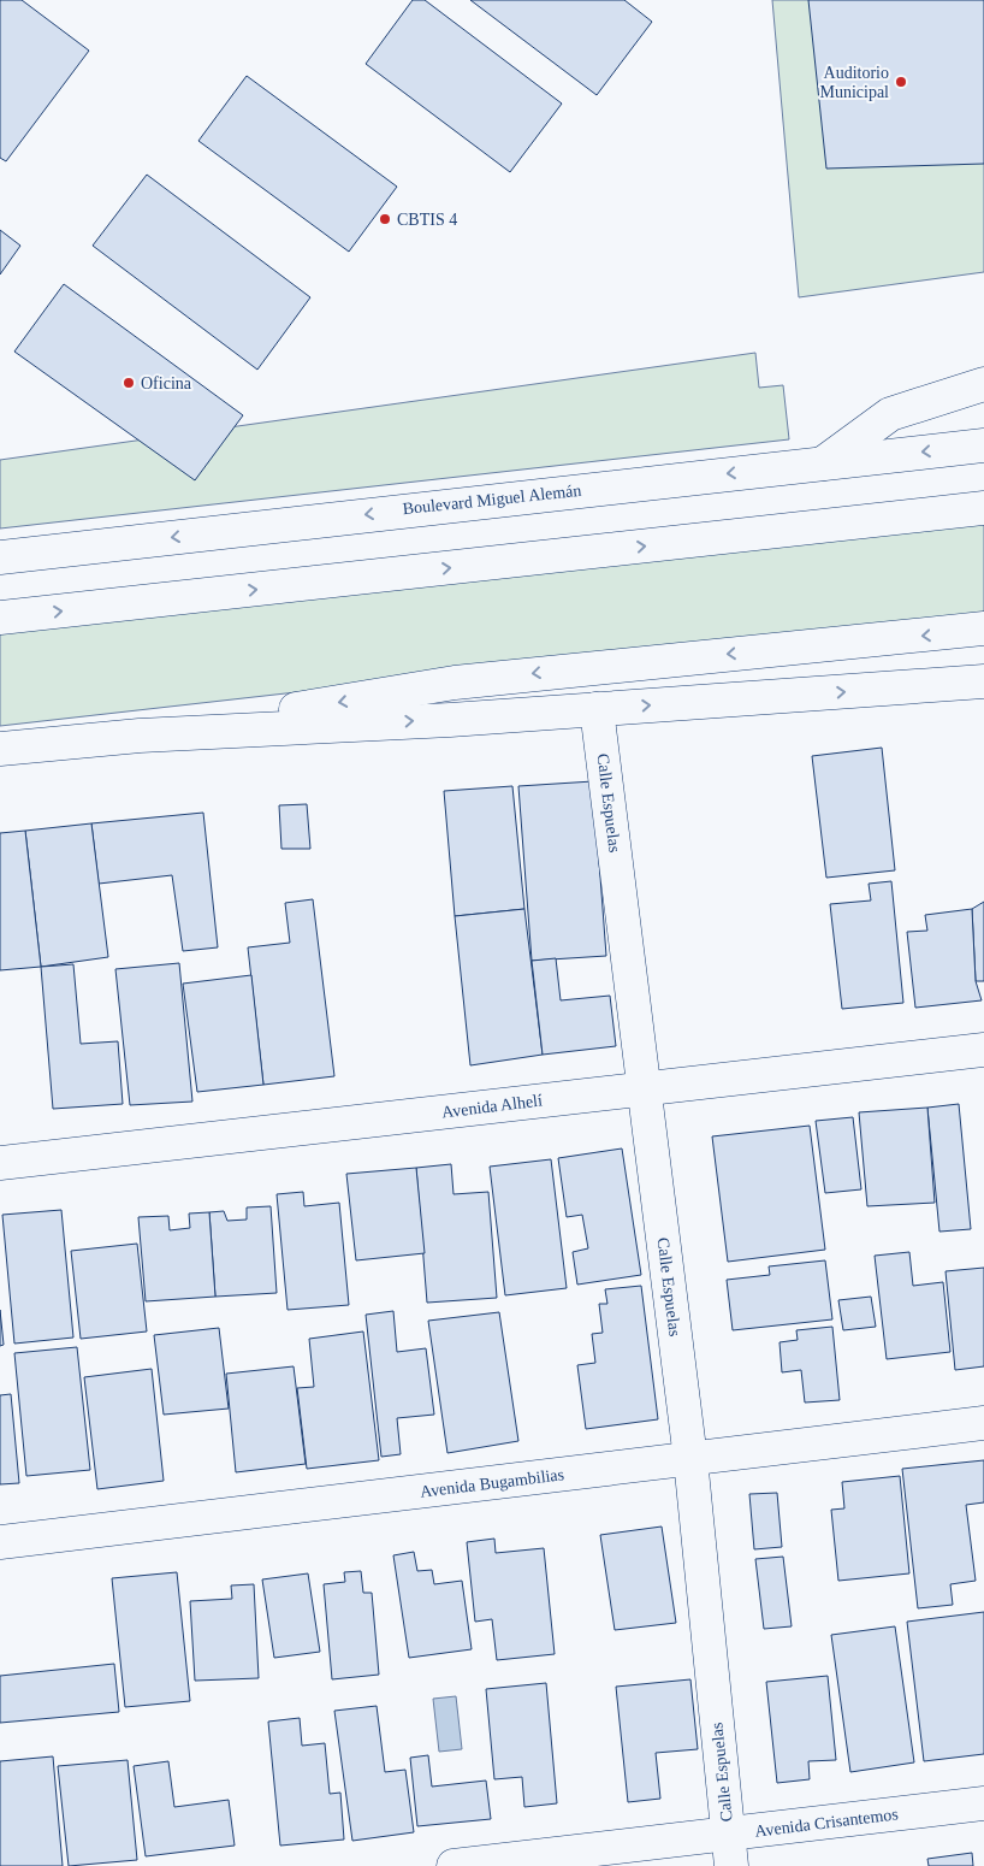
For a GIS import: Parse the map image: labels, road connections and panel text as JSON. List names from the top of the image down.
{
  "streets": {
    "street": [
      "Boulevard Miguel Alemán",
      "Calle Espuelas",
      "Avenida Alhelí",
      "Avenida Bugambilias",
      "Avenida Crisantemos"
    ]
  },
  "crossings": [
    ["Calle Espuelas", "Avenida Alhelí"],
    ["Calle Espuelas", "Avenida Bugambilias"],
    ["Calle Espuelas", "Avenida Crisantemos"]
  ],
  "places": ["Auditorio Municipal", "CBTIS 4", "Oficina"]
}
